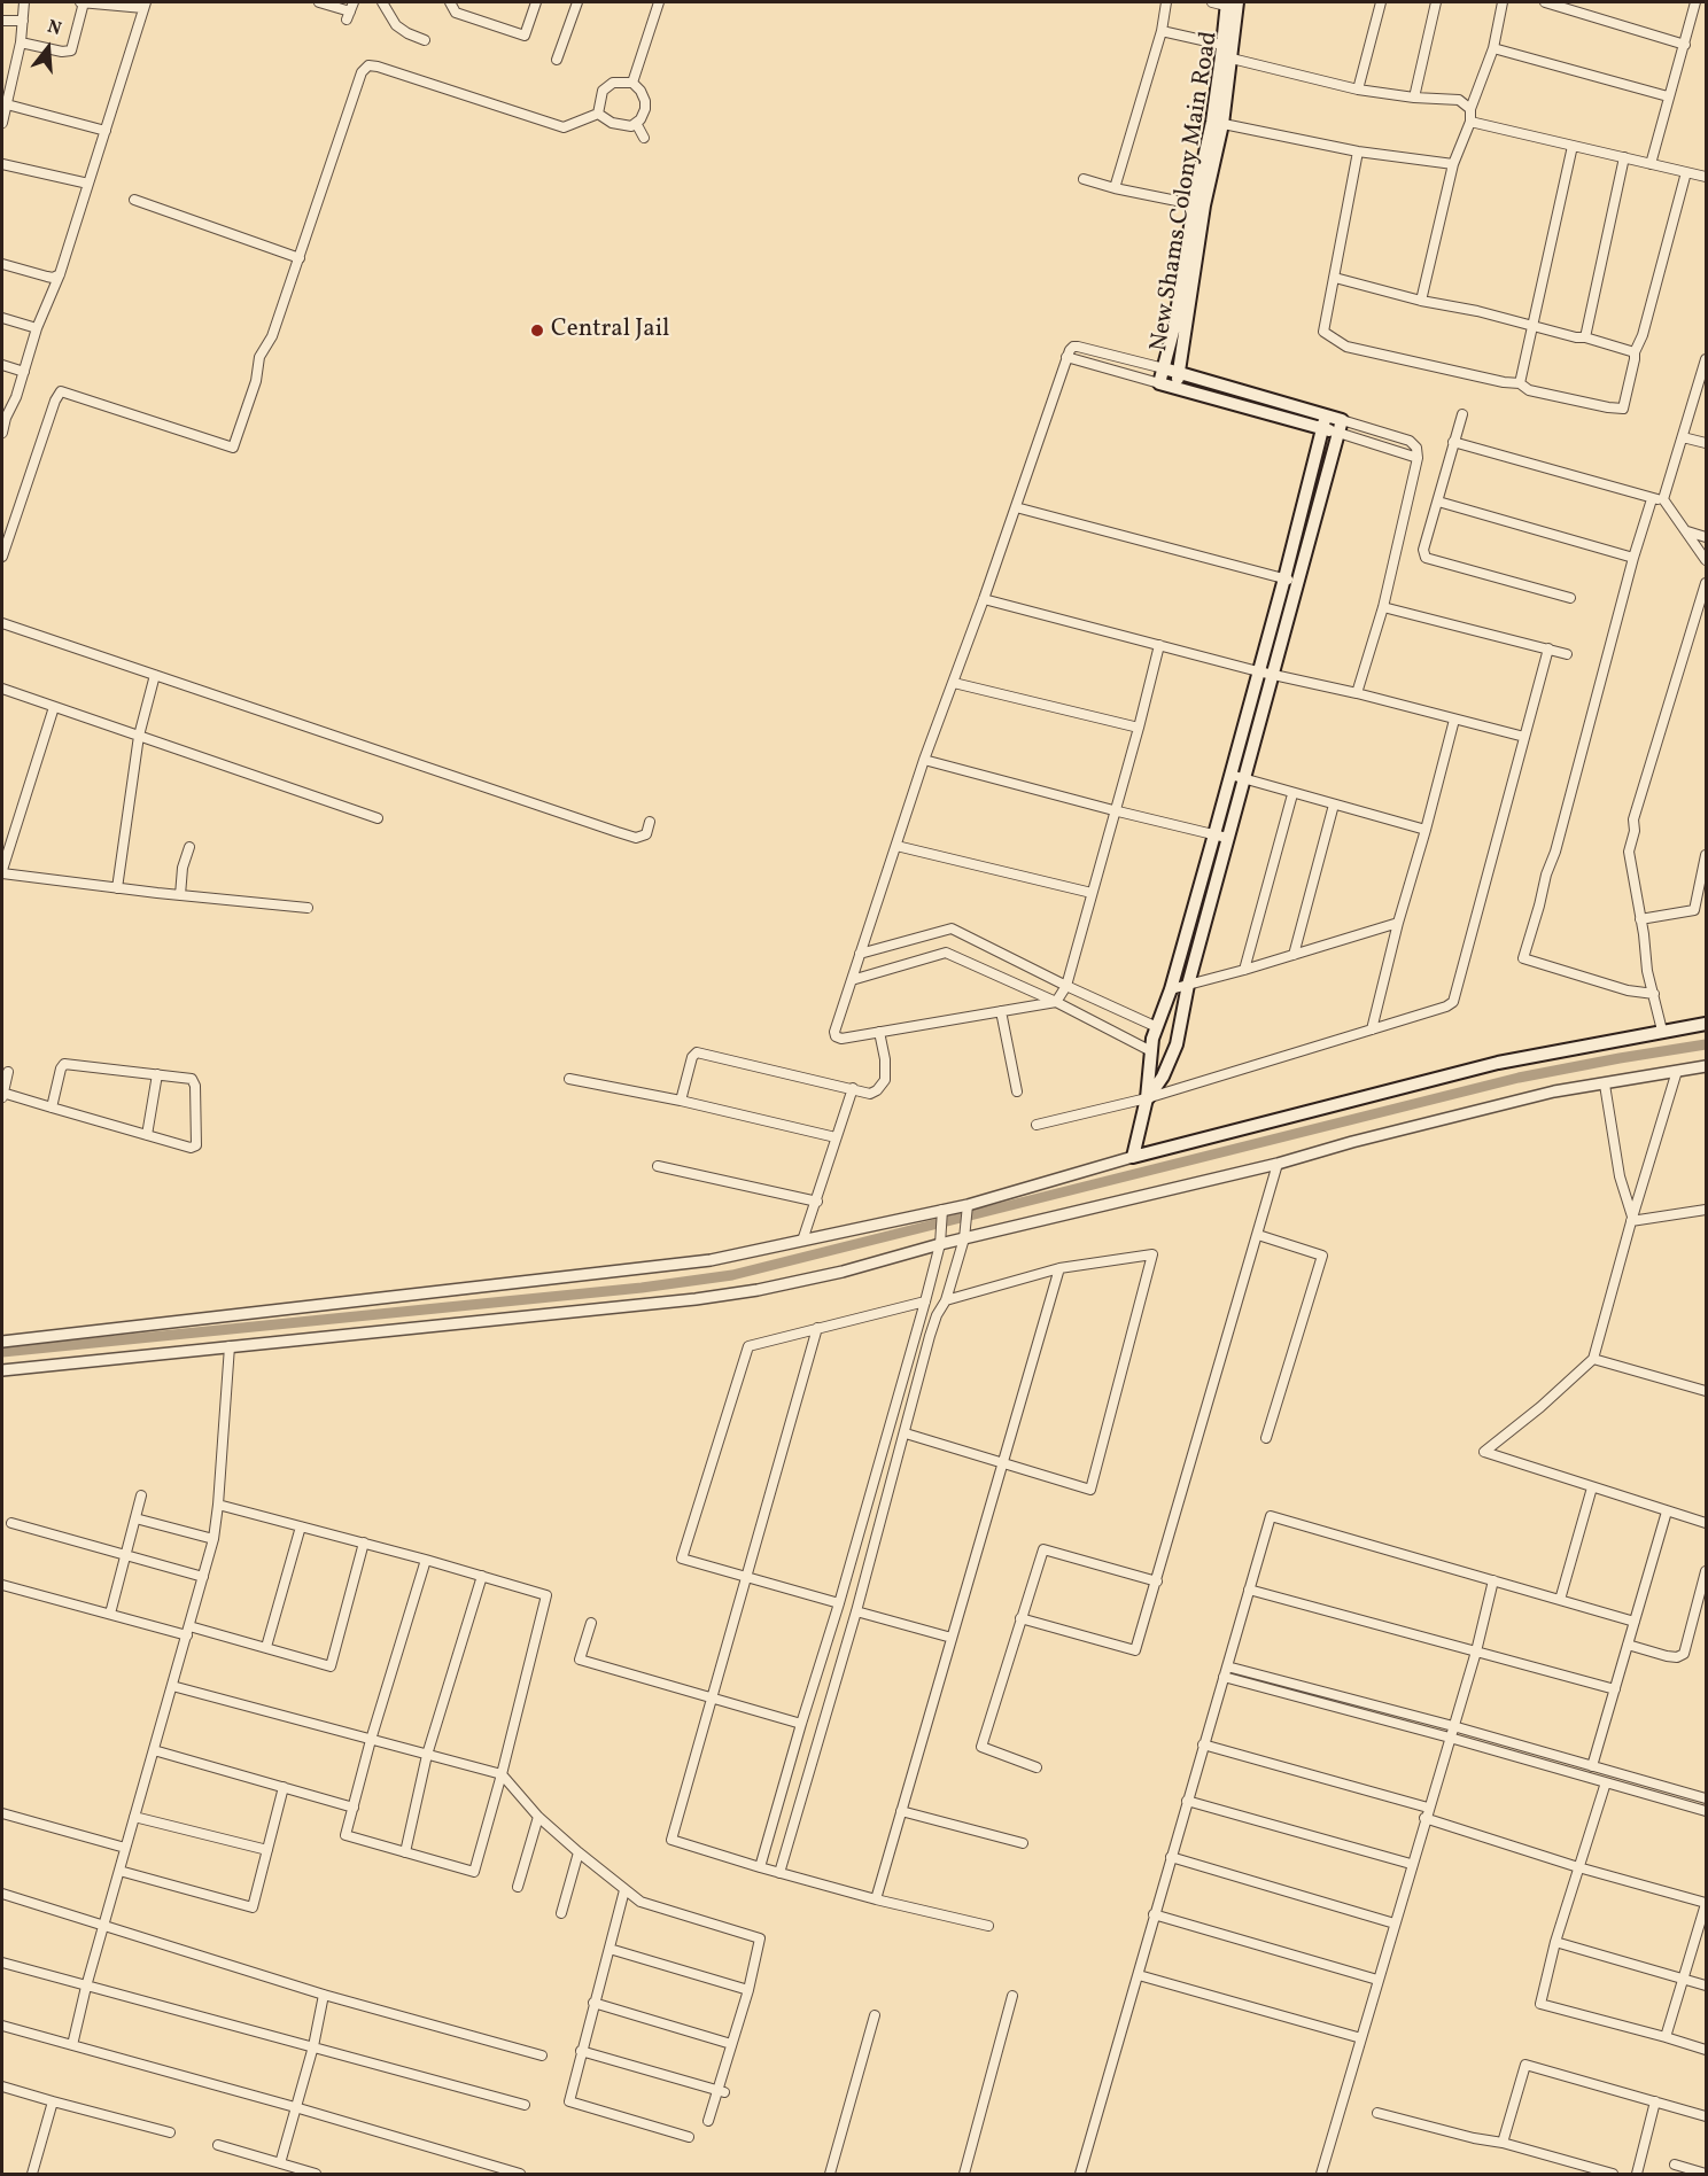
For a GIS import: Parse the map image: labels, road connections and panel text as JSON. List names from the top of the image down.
{
  "streets": {
    "main road": ["New Shams Colony Main Road"]
  },
  "places": ["Central Jail"],
  "north": "top"
}
